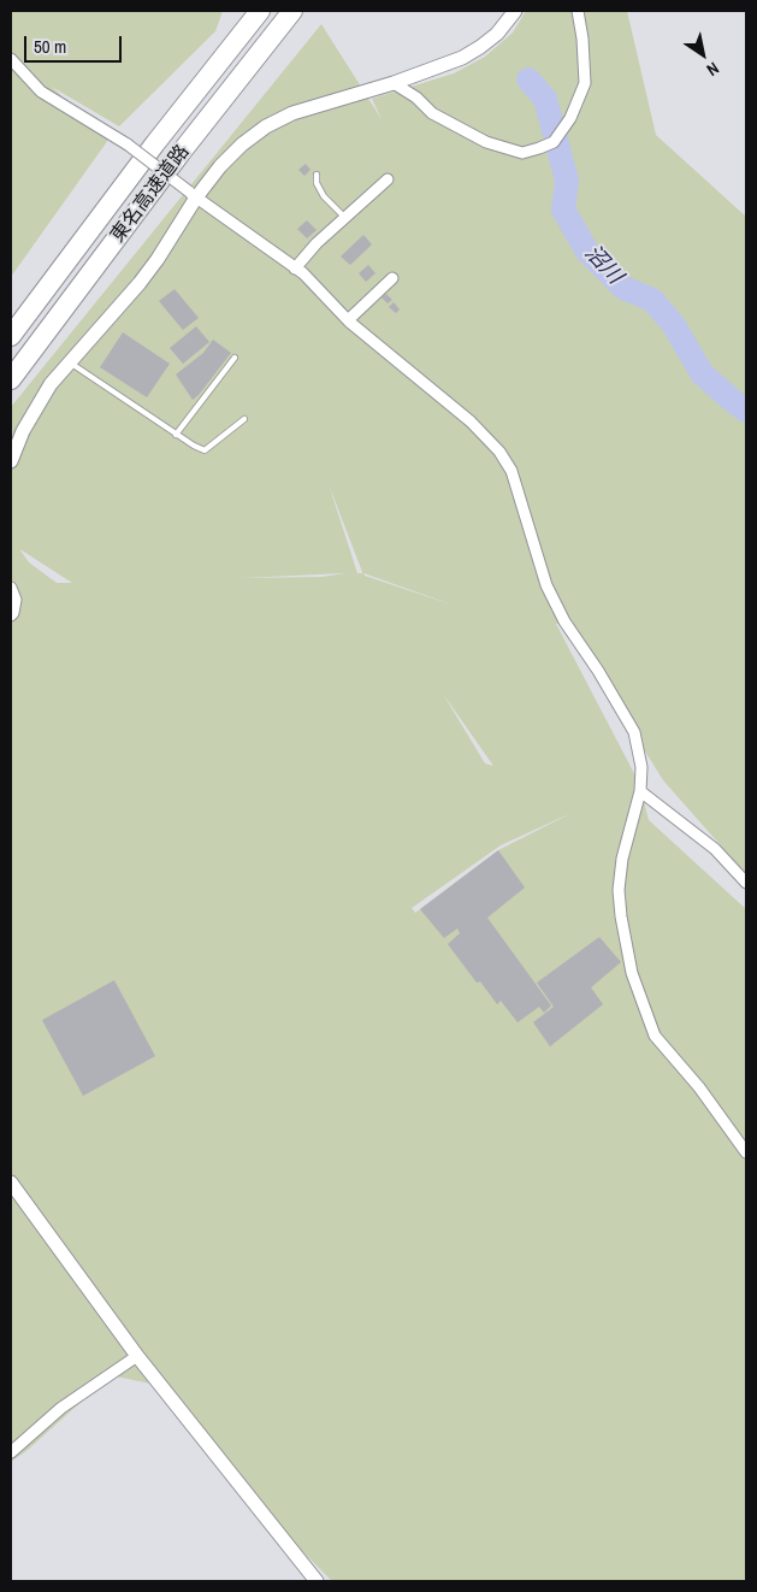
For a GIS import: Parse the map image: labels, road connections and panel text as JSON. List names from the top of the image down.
{
  "streets": {
    "highway": ["東名高速道路"]
  },
  "water": ["沼川"],
  "scale_bar": "50 m",
  "north": "bottom right"
}
